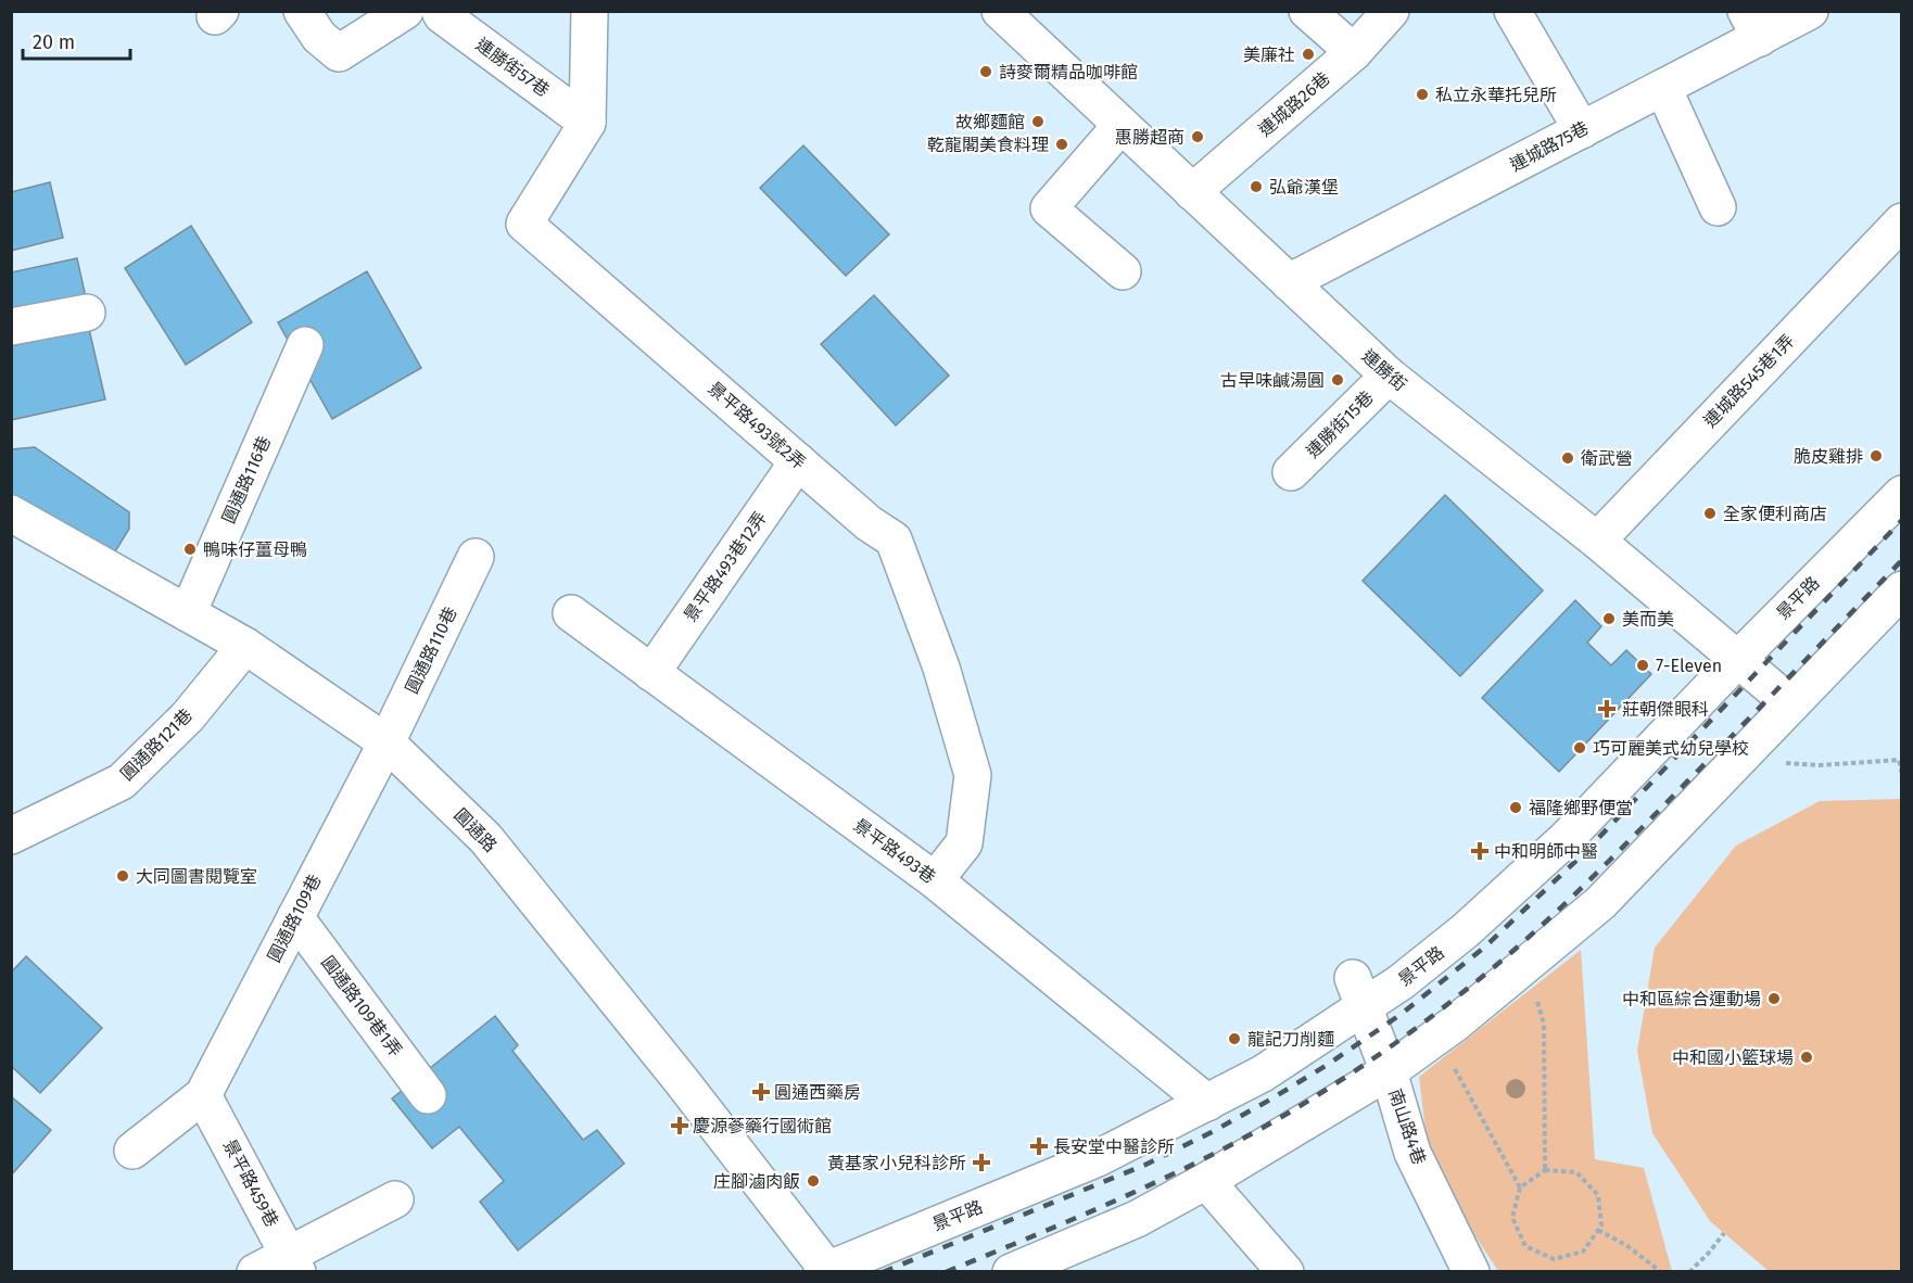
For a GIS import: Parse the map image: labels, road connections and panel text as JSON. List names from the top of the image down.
{
  "streets": {
    "street": [
      "連勝街57巷",
      "連城路26巷",
      "連城路75巷",
      "連勝街",
      "連城路545巷1弄",
      "連勝街15巷",
      "景平路493號2弄",
      "圓通路116巷",
      "景平路493巷12弄",
      "景平路",
      "圓通路110巷",
      "圓通路121巷",
      "圓通路",
      "景平路493巷",
      "圓通路109巷",
      "圓通路109巷1弄",
      "南山路4巷",
      "景平路459巷"
    ]
  },
  "crossings": [
    ["連勝街57巷", "景平路493號2弄"],
    ["連城路26巷", "連勝街"],
    ["連城路75巷", "連勝街"],
    ["連勝街", "連城路545巷1弄"],
    ["連勝街", "連勝街15巷"],
    ["連勝街", "景平路"],
    ["景平路493號2弄", "景平路493巷12弄"],
    ["景平路493號2弄", "景平路493巷"],
    ["圓通路116巷", "圓通路"],
    ["景平路493巷12弄", "景平路493巷"],
    ["景平路", "圓通路"],
    ["景平路", "景平路493巷"],
    ["景平路", "南山路4巷"],
    ["圓通路110巷", "圓通路"],
    ["圓通路110巷", "圓通路109巷"],
    ["圓通路121巷", "圓通路"],
    ["圓通路", "圓通路109巷"],
    ["圓通路109巷", "圓通路109巷1弄"],
    ["圓通路109巷", "景平路459巷"]
  ],
  "places": {
    "other": [
      "美廉社",
      "詩麥爾精品咖啡館",
      "私立永華托兒所",
      "故鄉麵館",
      "惠勝超商",
      "乾龍閣美食料理",
      "弘爺漢堡",
      "古早味鹹湯圓",
      "脆皮雞排",
      "衛武營",
      "全家便利商店",
      "鴨味仔薑母鴨",
      "美而美",
      "7-Eleven",
      "巧可麗美式幼兒學校",
      "福隆鄉野便當",
      "大同圖書閱覽室",
      "中和區綜合運動場",
      "龍記刀削麵",
      "中和國小籃球場",
      "庄腳滷肉飯"
    ],
    "health": [
      "莊朝傑眼科",
      "中和明師中醫",
      "圓通西藥房",
      "慶源蔘藥行國術館",
      "長安堂中醫診所",
      "黃基家小兒科診所"
    ]
  },
  "scale_bar": "20 m"
}
